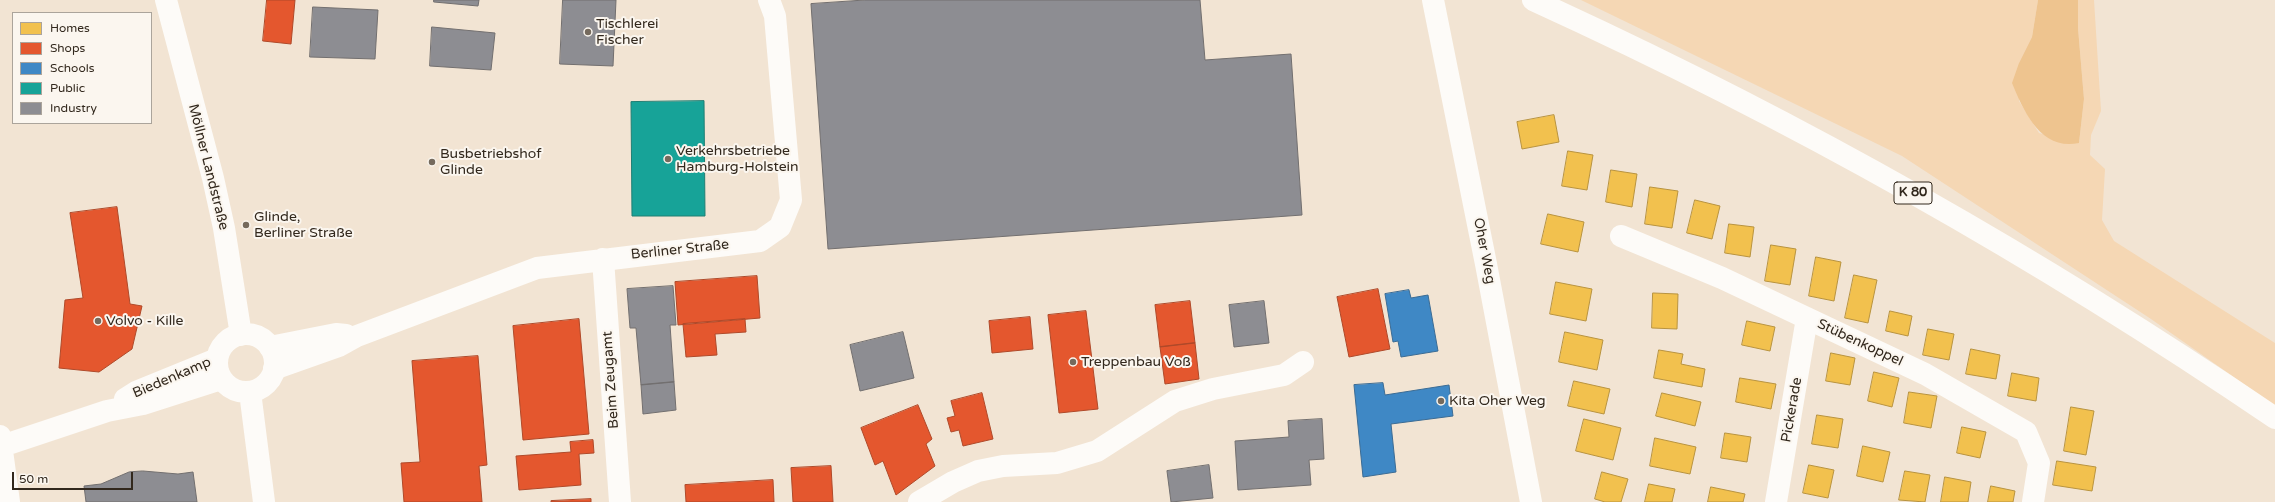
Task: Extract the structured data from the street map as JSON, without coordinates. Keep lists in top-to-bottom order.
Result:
{
  "streets": {
    "main road": [
      "Möllner Landstraße",
      "K 80",
      "Berliner Straße",
      "Oher Weg",
      "Stübenkoppel",
      "Biedenkamp",
      "Beim Zeugamt",
      "Pickerade"
    ]
  },
  "crossings": [
    ["Möllner Landstraße", "Berliner Straße"],
    ["Möllner Landstraße", "Biedenkamp"],
    ["Berliner Straße", "Biedenkamp"],
    ["Berliner Straße", "Beim Zeugamt"],
    ["Stübenkoppel", "Pickerade"]
  ],
  "places": [
    "Tischlerei Fischer",
    "Verkehrsbetriebe Hamburg-Holstein",
    "Busbetriebshof Glinde",
    "Glinde, Berliner Straße",
    "Volvo - Kille",
    "Treppenbau Voß",
    "Kita Oher Weg"
  ],
  "legend": [
    "Homes",
    "Shops",
    "Schools",
    "Public",
    "Industry"
  ],
  "scale_bar": "50 m"
}
